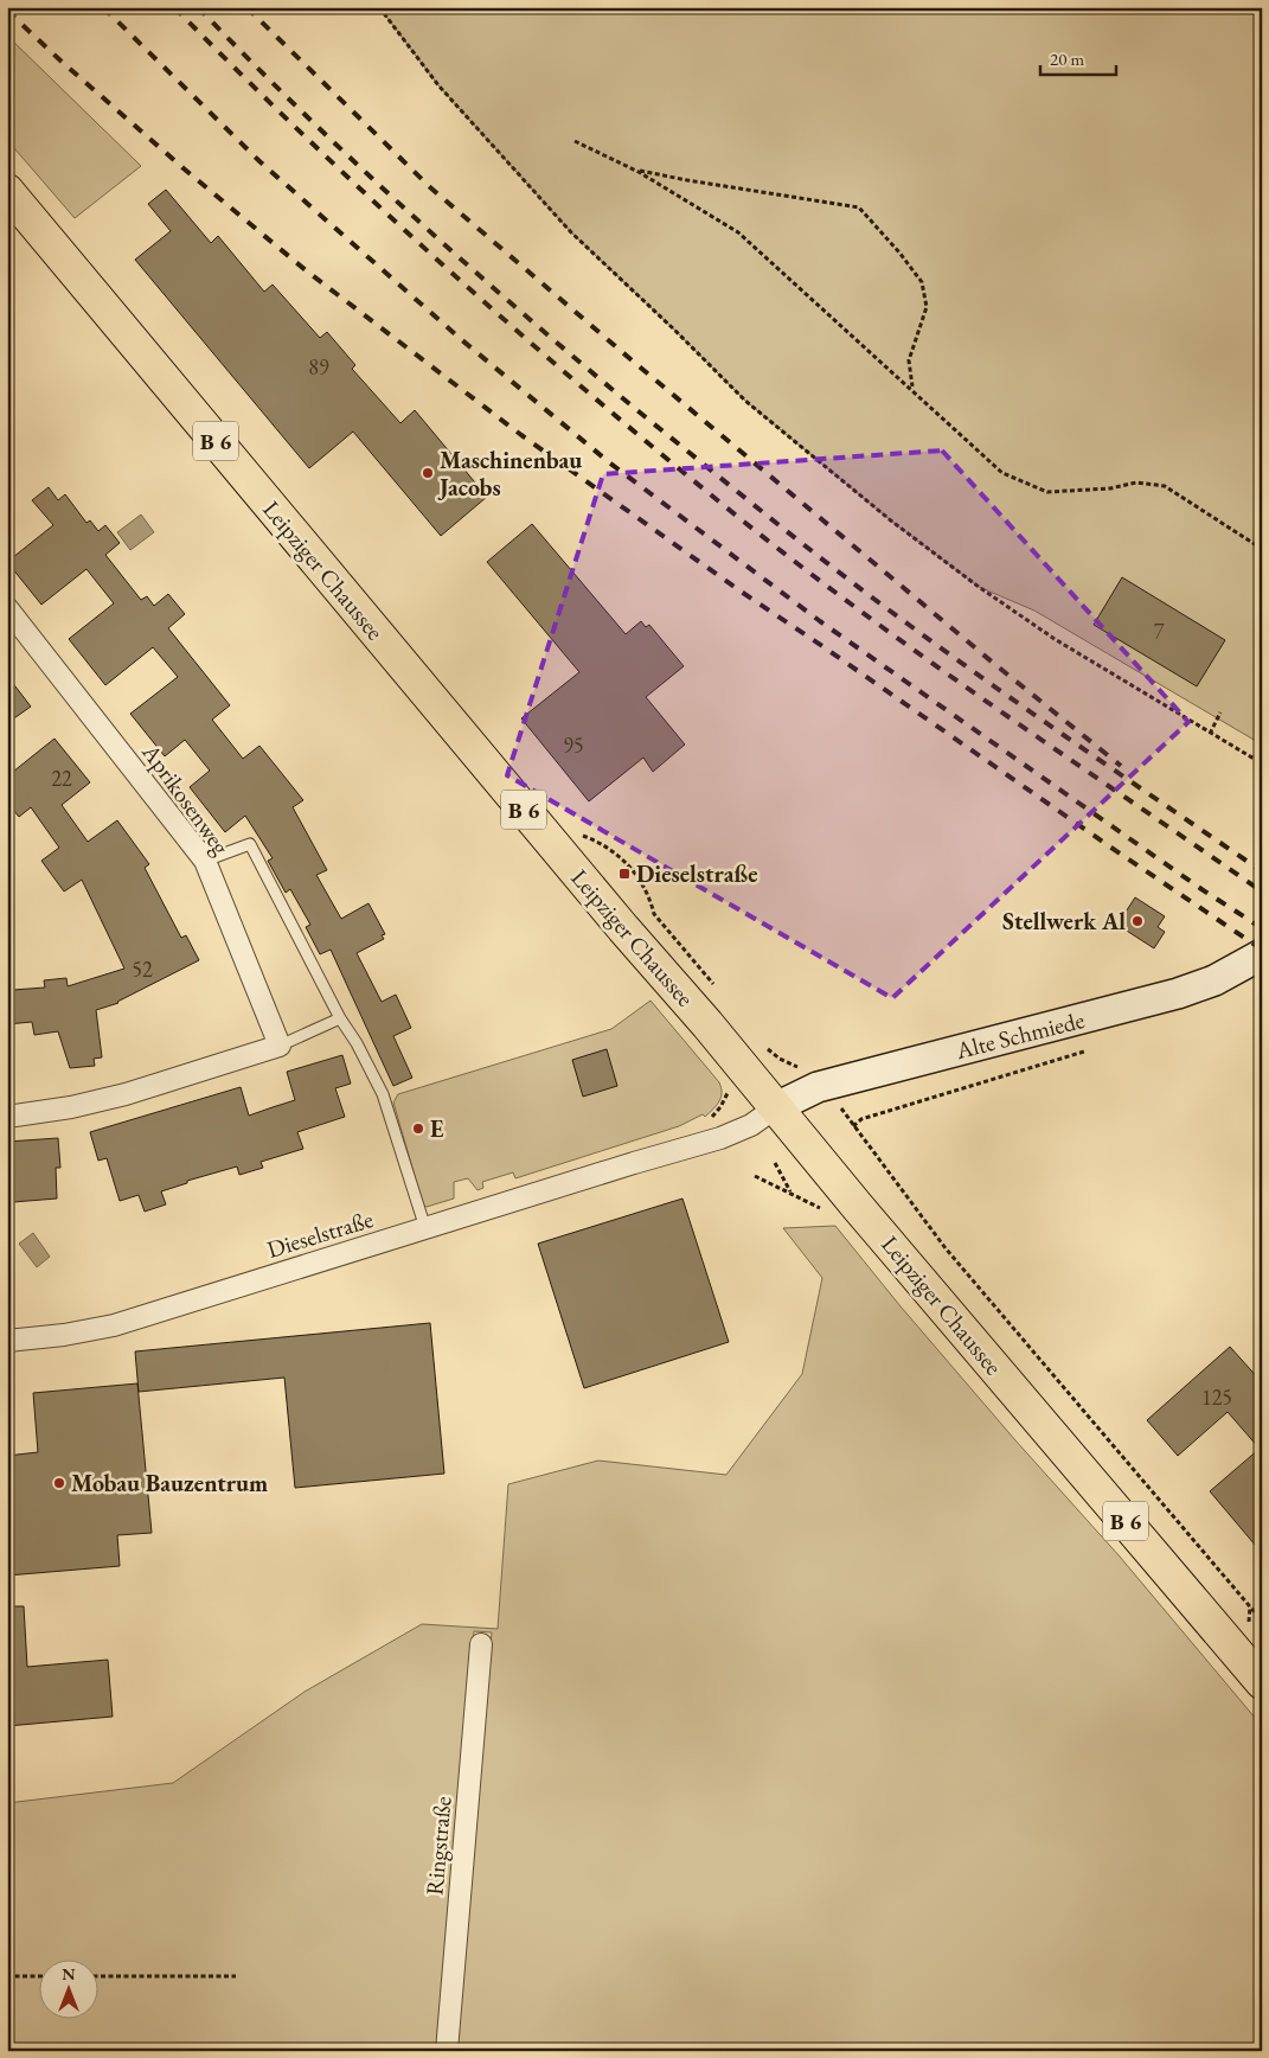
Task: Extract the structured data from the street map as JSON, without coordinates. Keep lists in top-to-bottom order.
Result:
{
  "streets": {
    "main road": ["B 6", "Leipziger Chaussee"],
    "street": [
      "Aprikosenweg",
      "Alte Schmiede",
      "Dieselstraße",
      "Ringstraße"
    ]
  },
  "crossings": [
    ["Leipziger Chaussee", "Alte Schmiede"],
    ["Leipziger Chaussee", "Dieselstraße"],
    ["Alte Schmiede", "Dieselstraße"]
  ],
  "places": {
    "other": [
      "Maschinenbau Jacobs",
      "Stellwerk Al",
      "E",
      "Mobau Bauzentrum"
    ],
    "transit": ["Dieselstraße"]
  },
  "house_numbers": [
    "89",
    "7",
    "95",
    "22",
    "52",
    "125"
  ],
  "scale_bar": "20 m",
  "north": "top"
}
